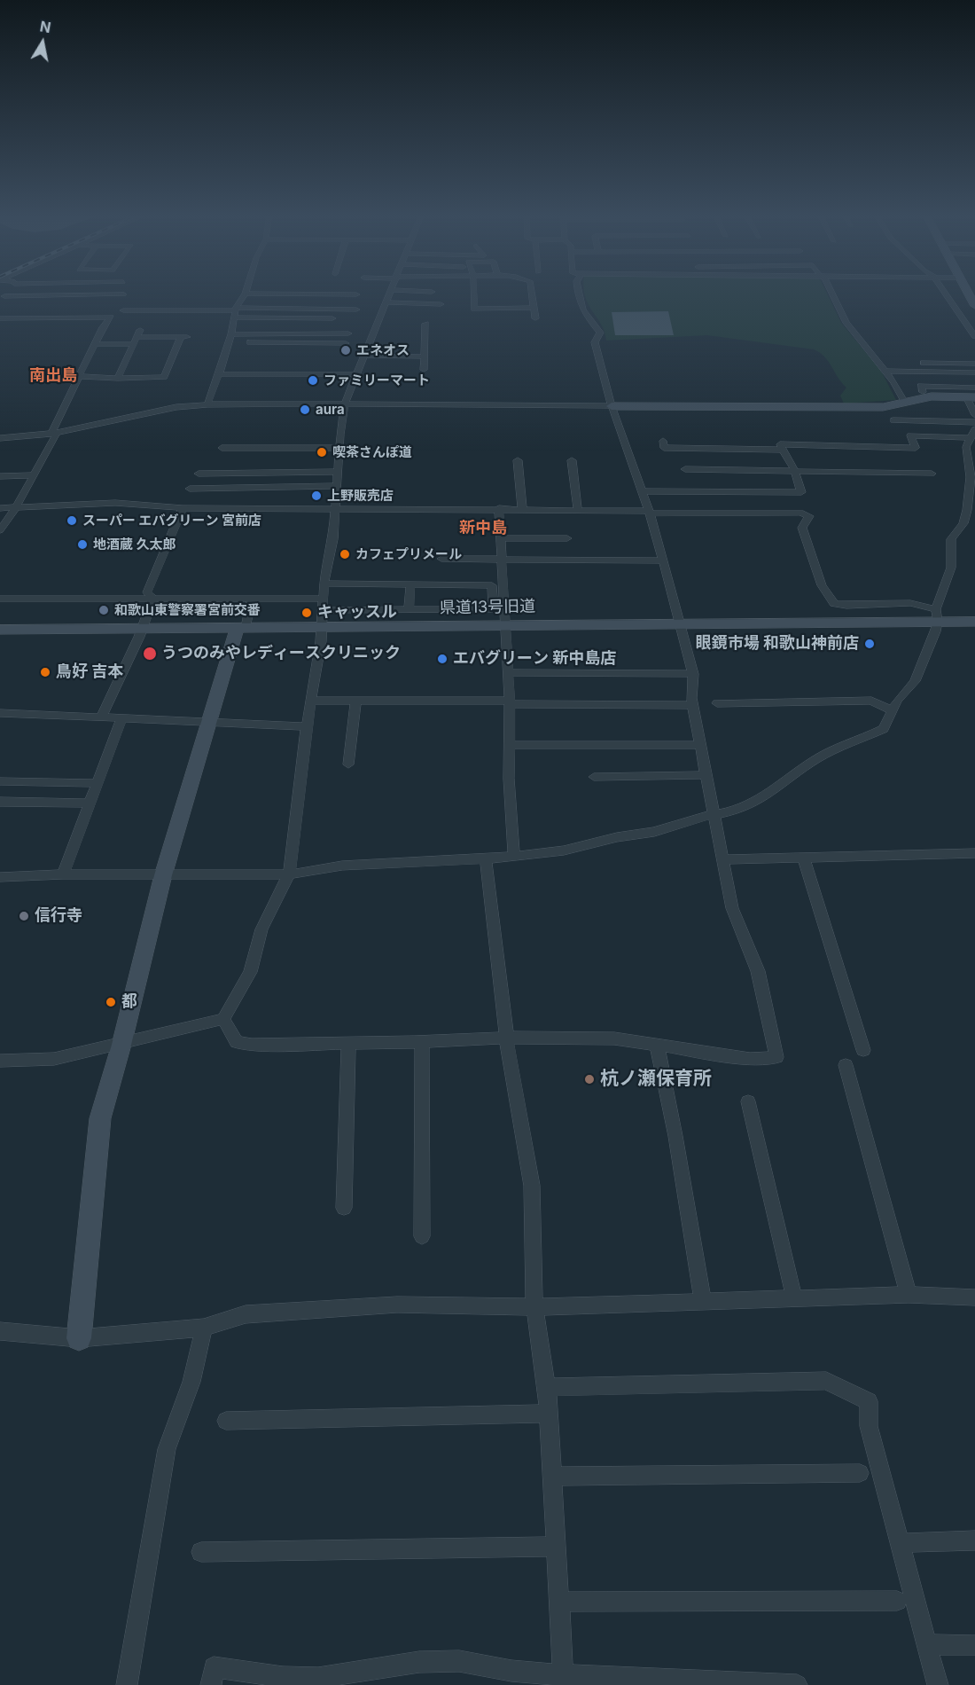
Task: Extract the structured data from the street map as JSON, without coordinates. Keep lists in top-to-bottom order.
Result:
{
  "streets": {
    "street": ["県道13号旧道"]
  },
  "districts": ["南出島", "新中島"],
  "places": [
    "エネオス",
    "ファミリーマート",
    "aura",
    "喫茶さんぽ道",
    "上野販売店",
    "スーパー エバグリーン 宮前店",
    "地酒蔵 久太郎",
    "カフェプリメール",
    "和歌山東警察署宮前交番",
    "キャッスル",
    "眼鏡市場 和歌山神前店",
    "うつのみやレディースクリニック",
    "エバグリーン 新中島店",
    "鳥好 吉本",
    "信行寺",
    "都",
    "杭ノ瀬保育所"
  ],
  "north": "top"
}
